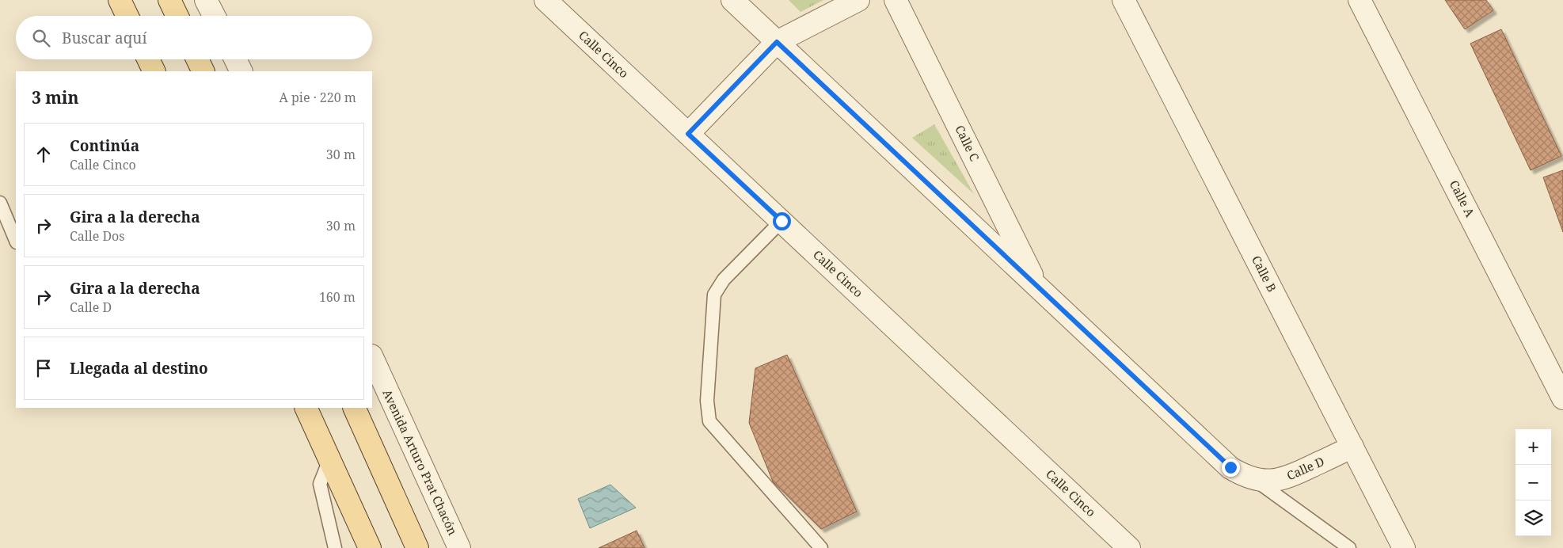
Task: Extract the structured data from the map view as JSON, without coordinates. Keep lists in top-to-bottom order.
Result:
{
  "streets": {
    "street": [
      "Calle Cinco",
      "Calle C",
      "Calle A",
      "Calle B",
      "Avenida Arturo Prat Chacón",
      "Calle D"
    ]
  },
  "crossings": [
    ["Calle C", "Calle D"],
    ["Calle B", "Calle D"]
  ],
  "page": {
    "search": "Buscar aquí",
    "heading": ["3 min", "A pie · 220 m"],
    "list": [
      ["Continúa", "Calle Cinco", "30 m"],
      ["Gira a la derecha", "Calle Dos", "30 m"],
      ["Gira a la derecha", "Calle D", "160 m"],
      "Llegada al destino"
    ],
    "map_buttons": ["+", "−"]
  }
}
